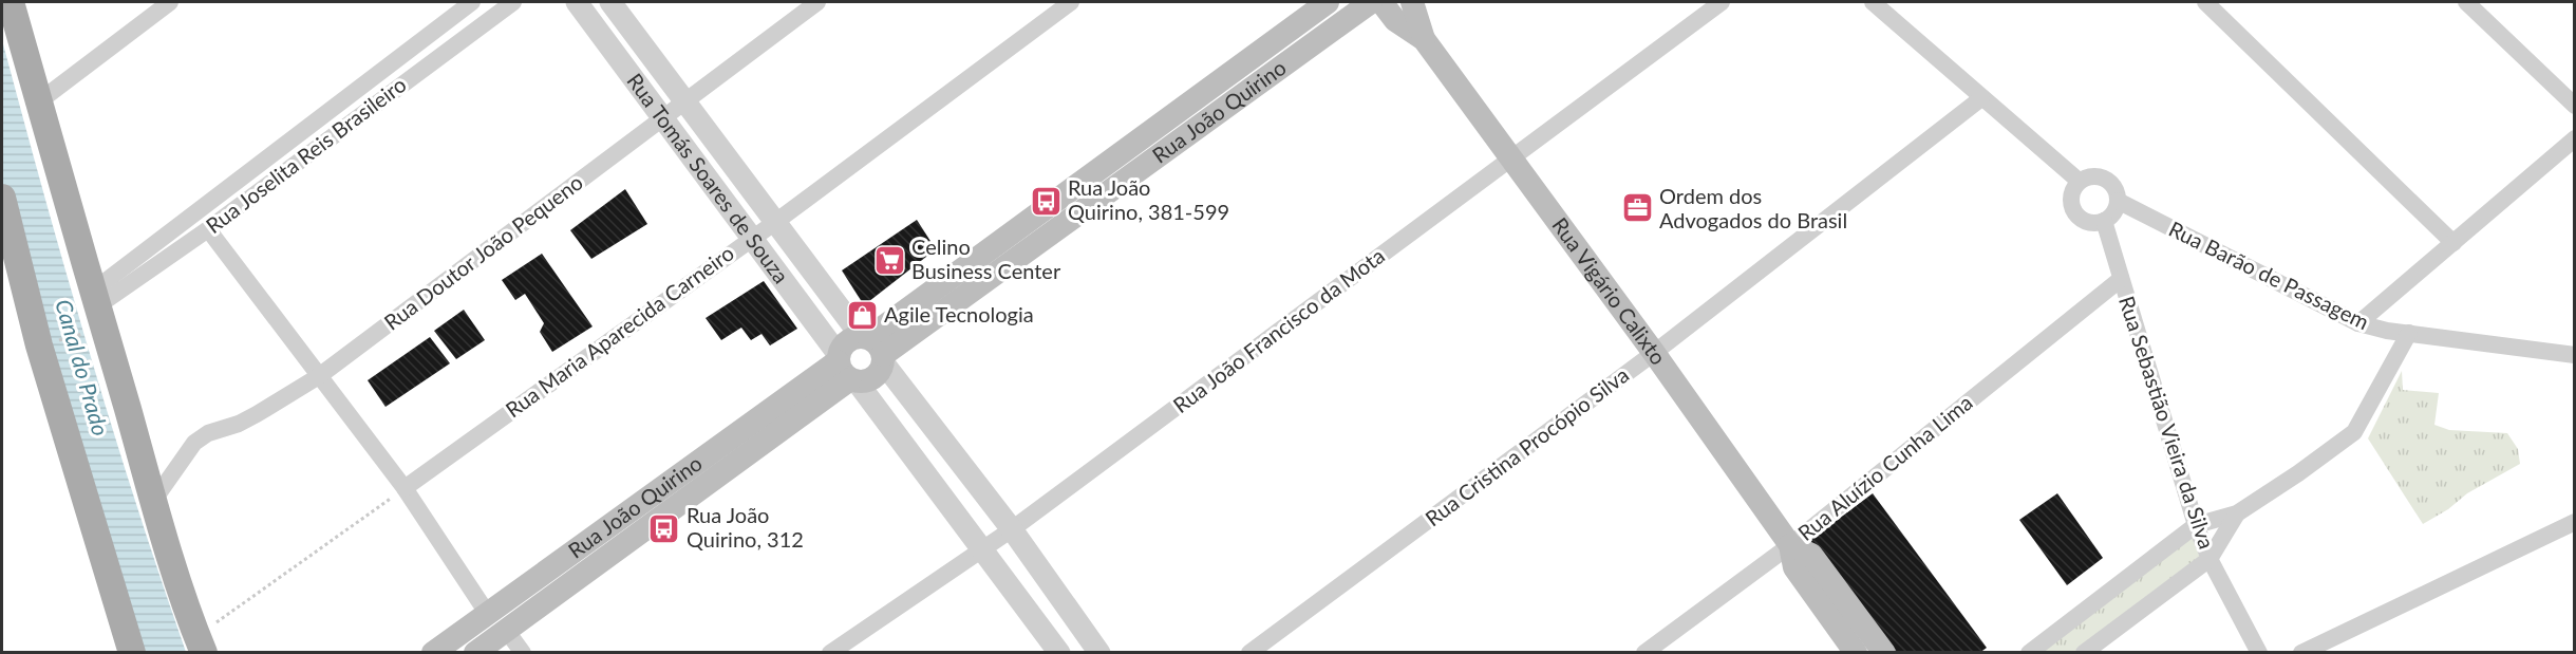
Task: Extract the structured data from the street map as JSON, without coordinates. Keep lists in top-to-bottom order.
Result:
{
  "streets": {
    "main road": ["Rua João Quirino", "Rua Vigário Calixto"],
    "street": [
      "Rua Joselita Reis Brasileiro",
      "Rua Tomás Soares de Souza",
      "Rua Doutor João Pequeno",
      "Rua Barão de Passagem",
      "Rua João Francisco da Mota",
      "Rua Maria Aparecida Carneiro",
      "Rua Sebastião Vieira da Silva",
      "Rua Cristina Procópio Silva",
      "Rua Aluízio Cunha Lima"
    ]
  },
  "crossings": [
    ["Rua João Quirino", "Rua Tomás Soares de Souza"],
    ["Rua Tomás Soares de Souza", "Rua Doutor João Pequeno"],
    ["Rua Tomás Soares de Souza", "Rua João Francisco da Mota"],
    ["Rua Tomás Soares de Souza", "Rua Maria Aparecida Carneiro"],
    ["Rua Barão de Passagem", "Rua Sebastião Vieira da Silva"],
    ["Rua Vigário Calixto", "Rua João Francisco da Mota"],
    ["Rua Vigário Calixto", "Rua Cristina Procópio Silva"],
    ["Rua Vigário Calixto", "Rua Aluízio Cunha Lima"],
    ["Rua Sebastião Vieira da Silva", "Rua Aluízio Cunha Lima"]
  ],
  "water": ["Canal do Prado"],
  "places": {
    "bus stop": ["Rua João Quirino, 381-599", "Rua João Quirino, 312"],
    "office": ["Ordem dos Advogados do Brasil"],
    "supermarket": ["Celino Business Center"],
    "shop": ["Agile Tecnologia"]
  }
}
